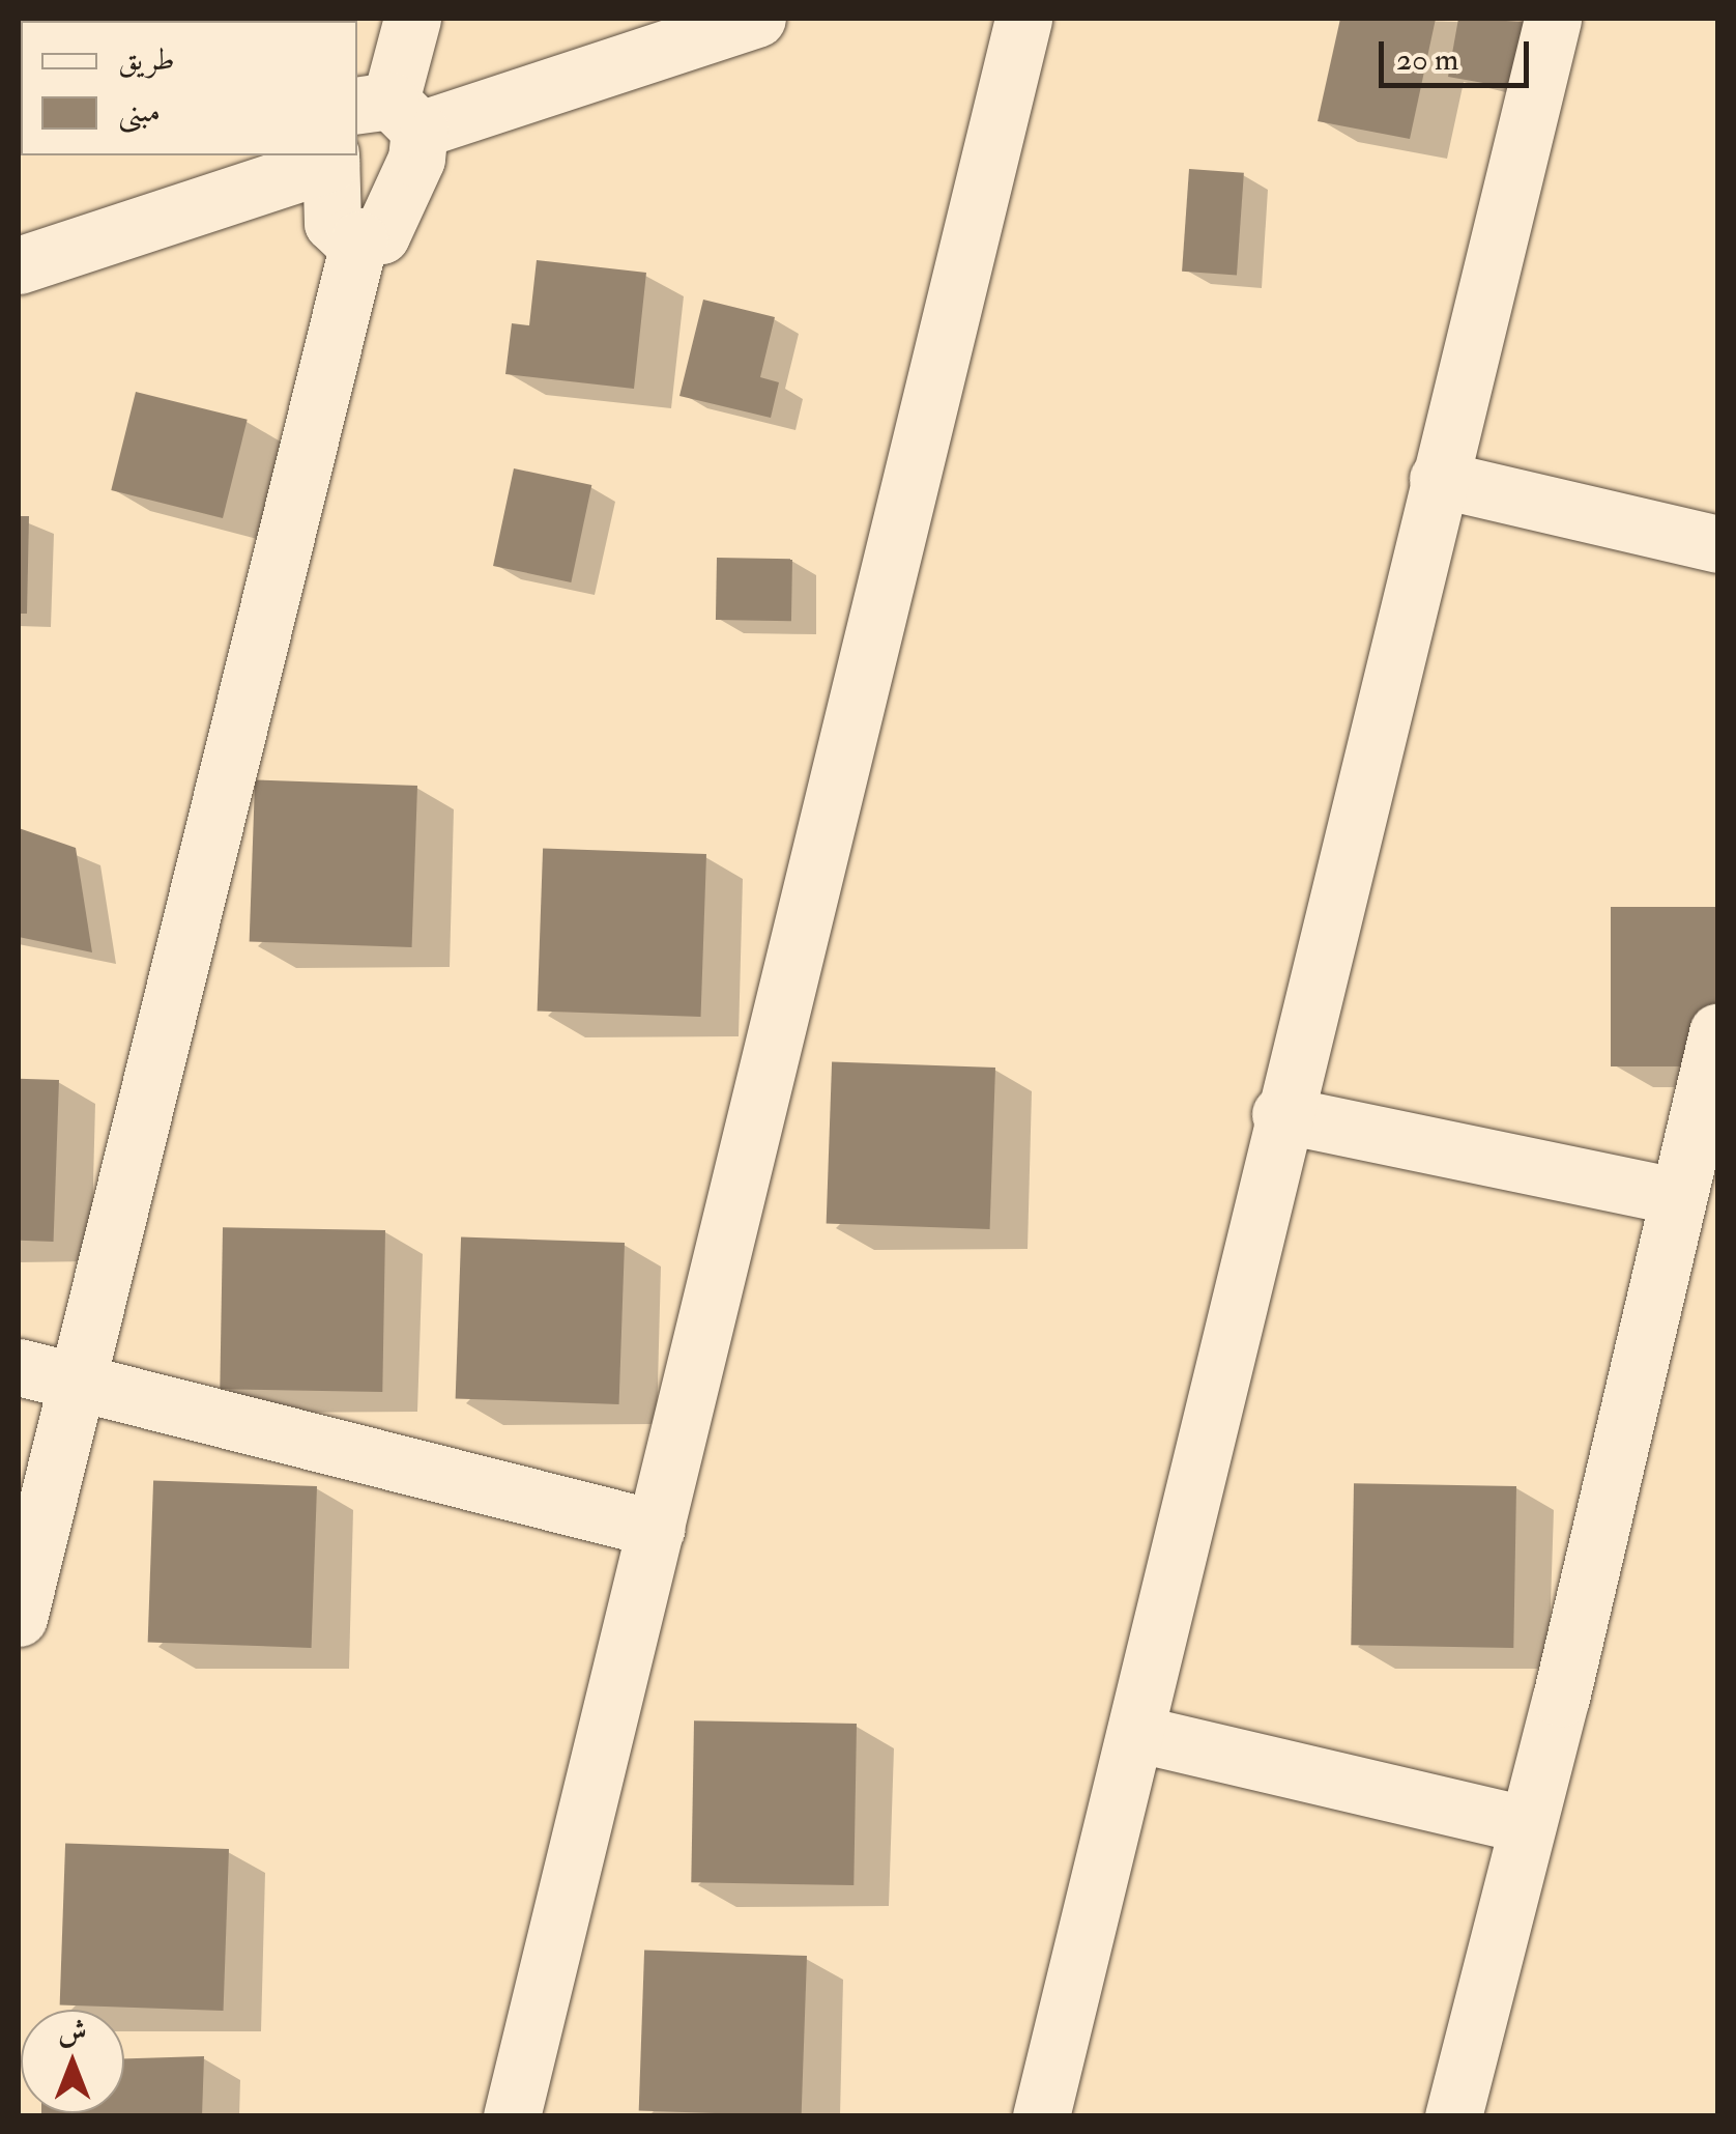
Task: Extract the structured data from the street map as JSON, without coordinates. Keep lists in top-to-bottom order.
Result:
{
  "legend": ["طريق", "مبنى"],
  "scale_bar": "20 m",
  "north": "top"
}
